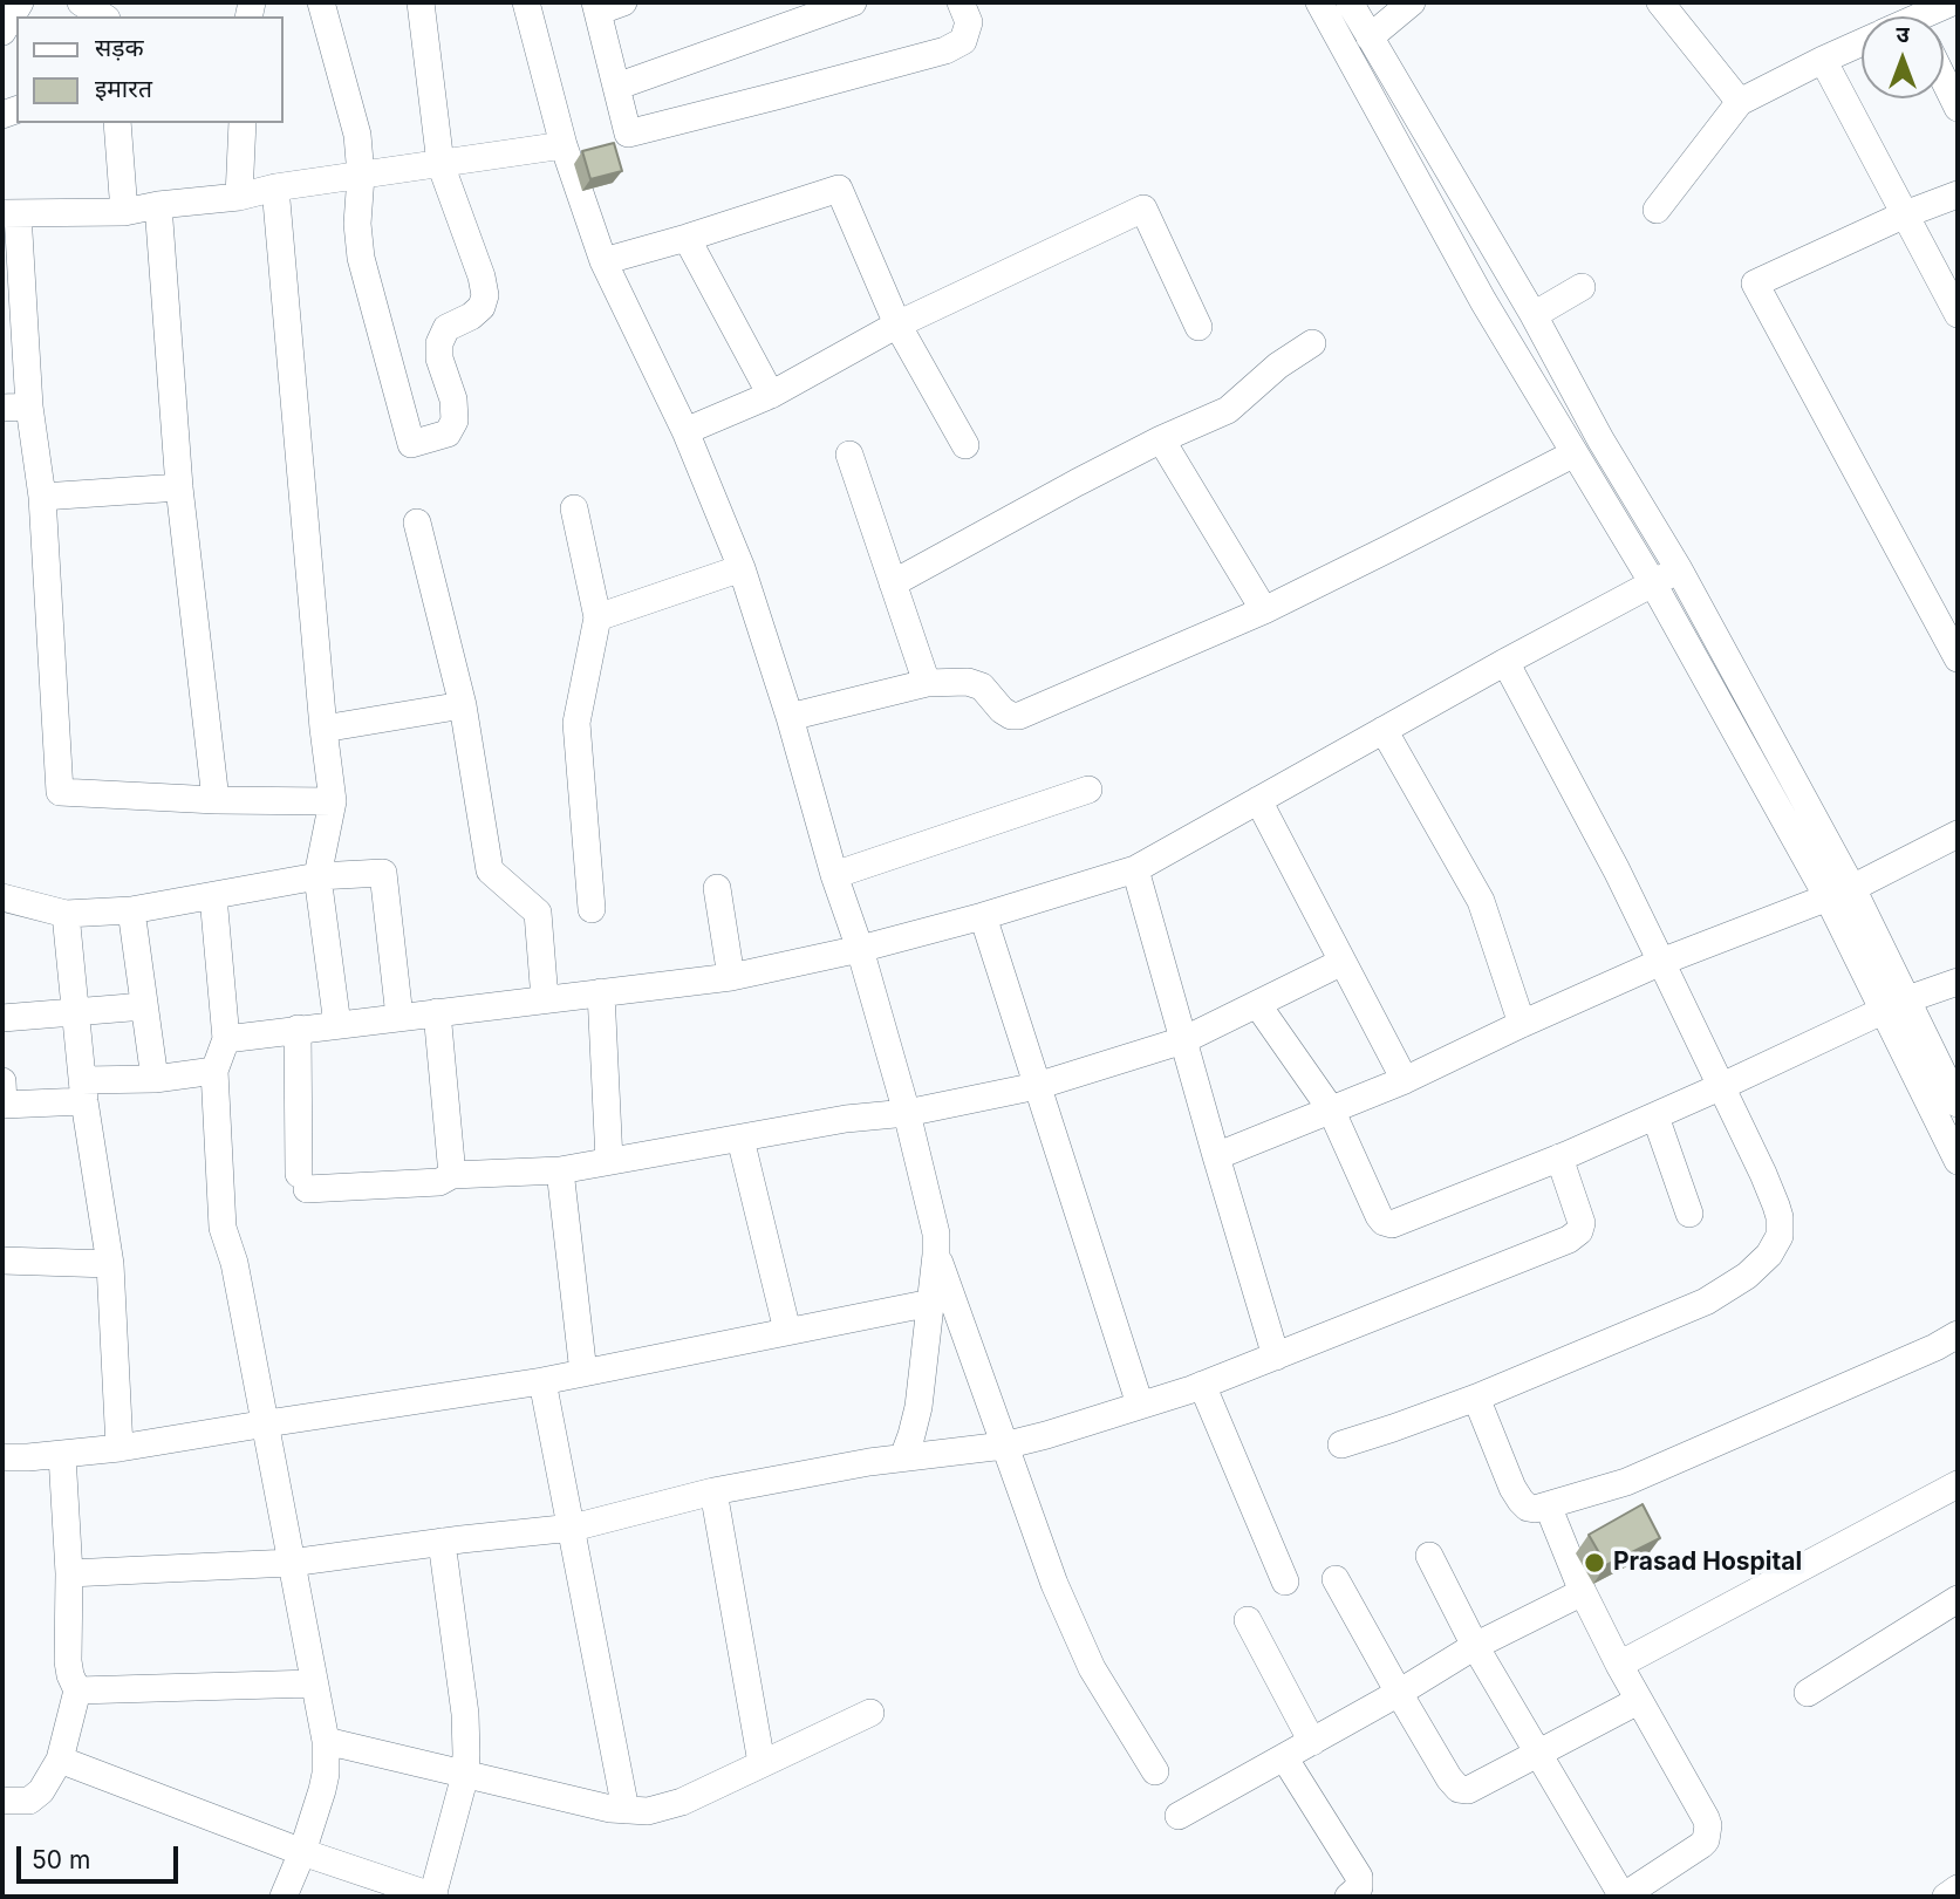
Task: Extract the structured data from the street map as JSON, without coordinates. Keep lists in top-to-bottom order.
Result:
{
  "places": ["Prasad Hospital"],
  "legend": ["सड़क", "इमारत"],
  "scale_bar": "50 m",
  "north": "top"
}
